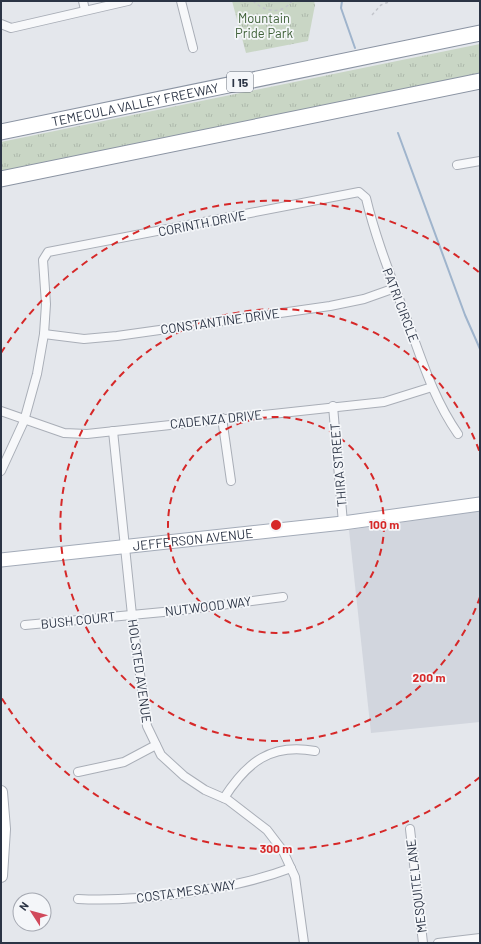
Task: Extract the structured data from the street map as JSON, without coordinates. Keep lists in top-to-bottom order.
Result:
{
  "streets": {
    "highway": ["I 15", "TEMECULA VALLEY FREEWAY"],
    "main road": ["JEFFERSON AVENUE"],
    "street": [
      "CORINTH DRIVE",
      "PATRI CIRCLE",
      "CONSTANTINE DRIVE",
      "CADENZA DRIVE",
      "THIRA STREET",
      "NUTWOOD WAY",
      "BUSH COURT",
      "HOLSTED AVENUE",
      "MESQUITE LANE",
      "COSTA MESA WAY"
    ]
  },
  "crossings": [
    ["CORINTH DRIVE", "PATRI CIRCLE"],
    ["CORINTH DRIVE", "CONSTANTINE DRIVE"],
    ["PATRI CIRCLE", "CONSTANTINE DRIVE"],
    ["PATRI CIRCLE", "CADENZA DRIVE"],
    ["CADENZA DRIVE", "THIRA STREET"],
    ["CADENZA DRIVE", "HOLSTED AVENUE"],
    ["THIRA STREET", "JEFFERSON AVENUE"],
    ["JEFFERSON AVENUE", "HOLSTED AVENUE"],
    ["NUTWOOD WAY", "BUSH COURT"],
    ["NUTWOOD WAY", "HOLSTED AVENUE"],
    ["BUSH COURT", "HOLSTED AVENUE"],
    ["HOLSTED AVENUE", "COSTA MESA WAY"]
  ],
  "parks": ["Mountain Pride Park"],
  "north": "top left",
  "rings": ["100 m", "200 m", "300 m"]
}
